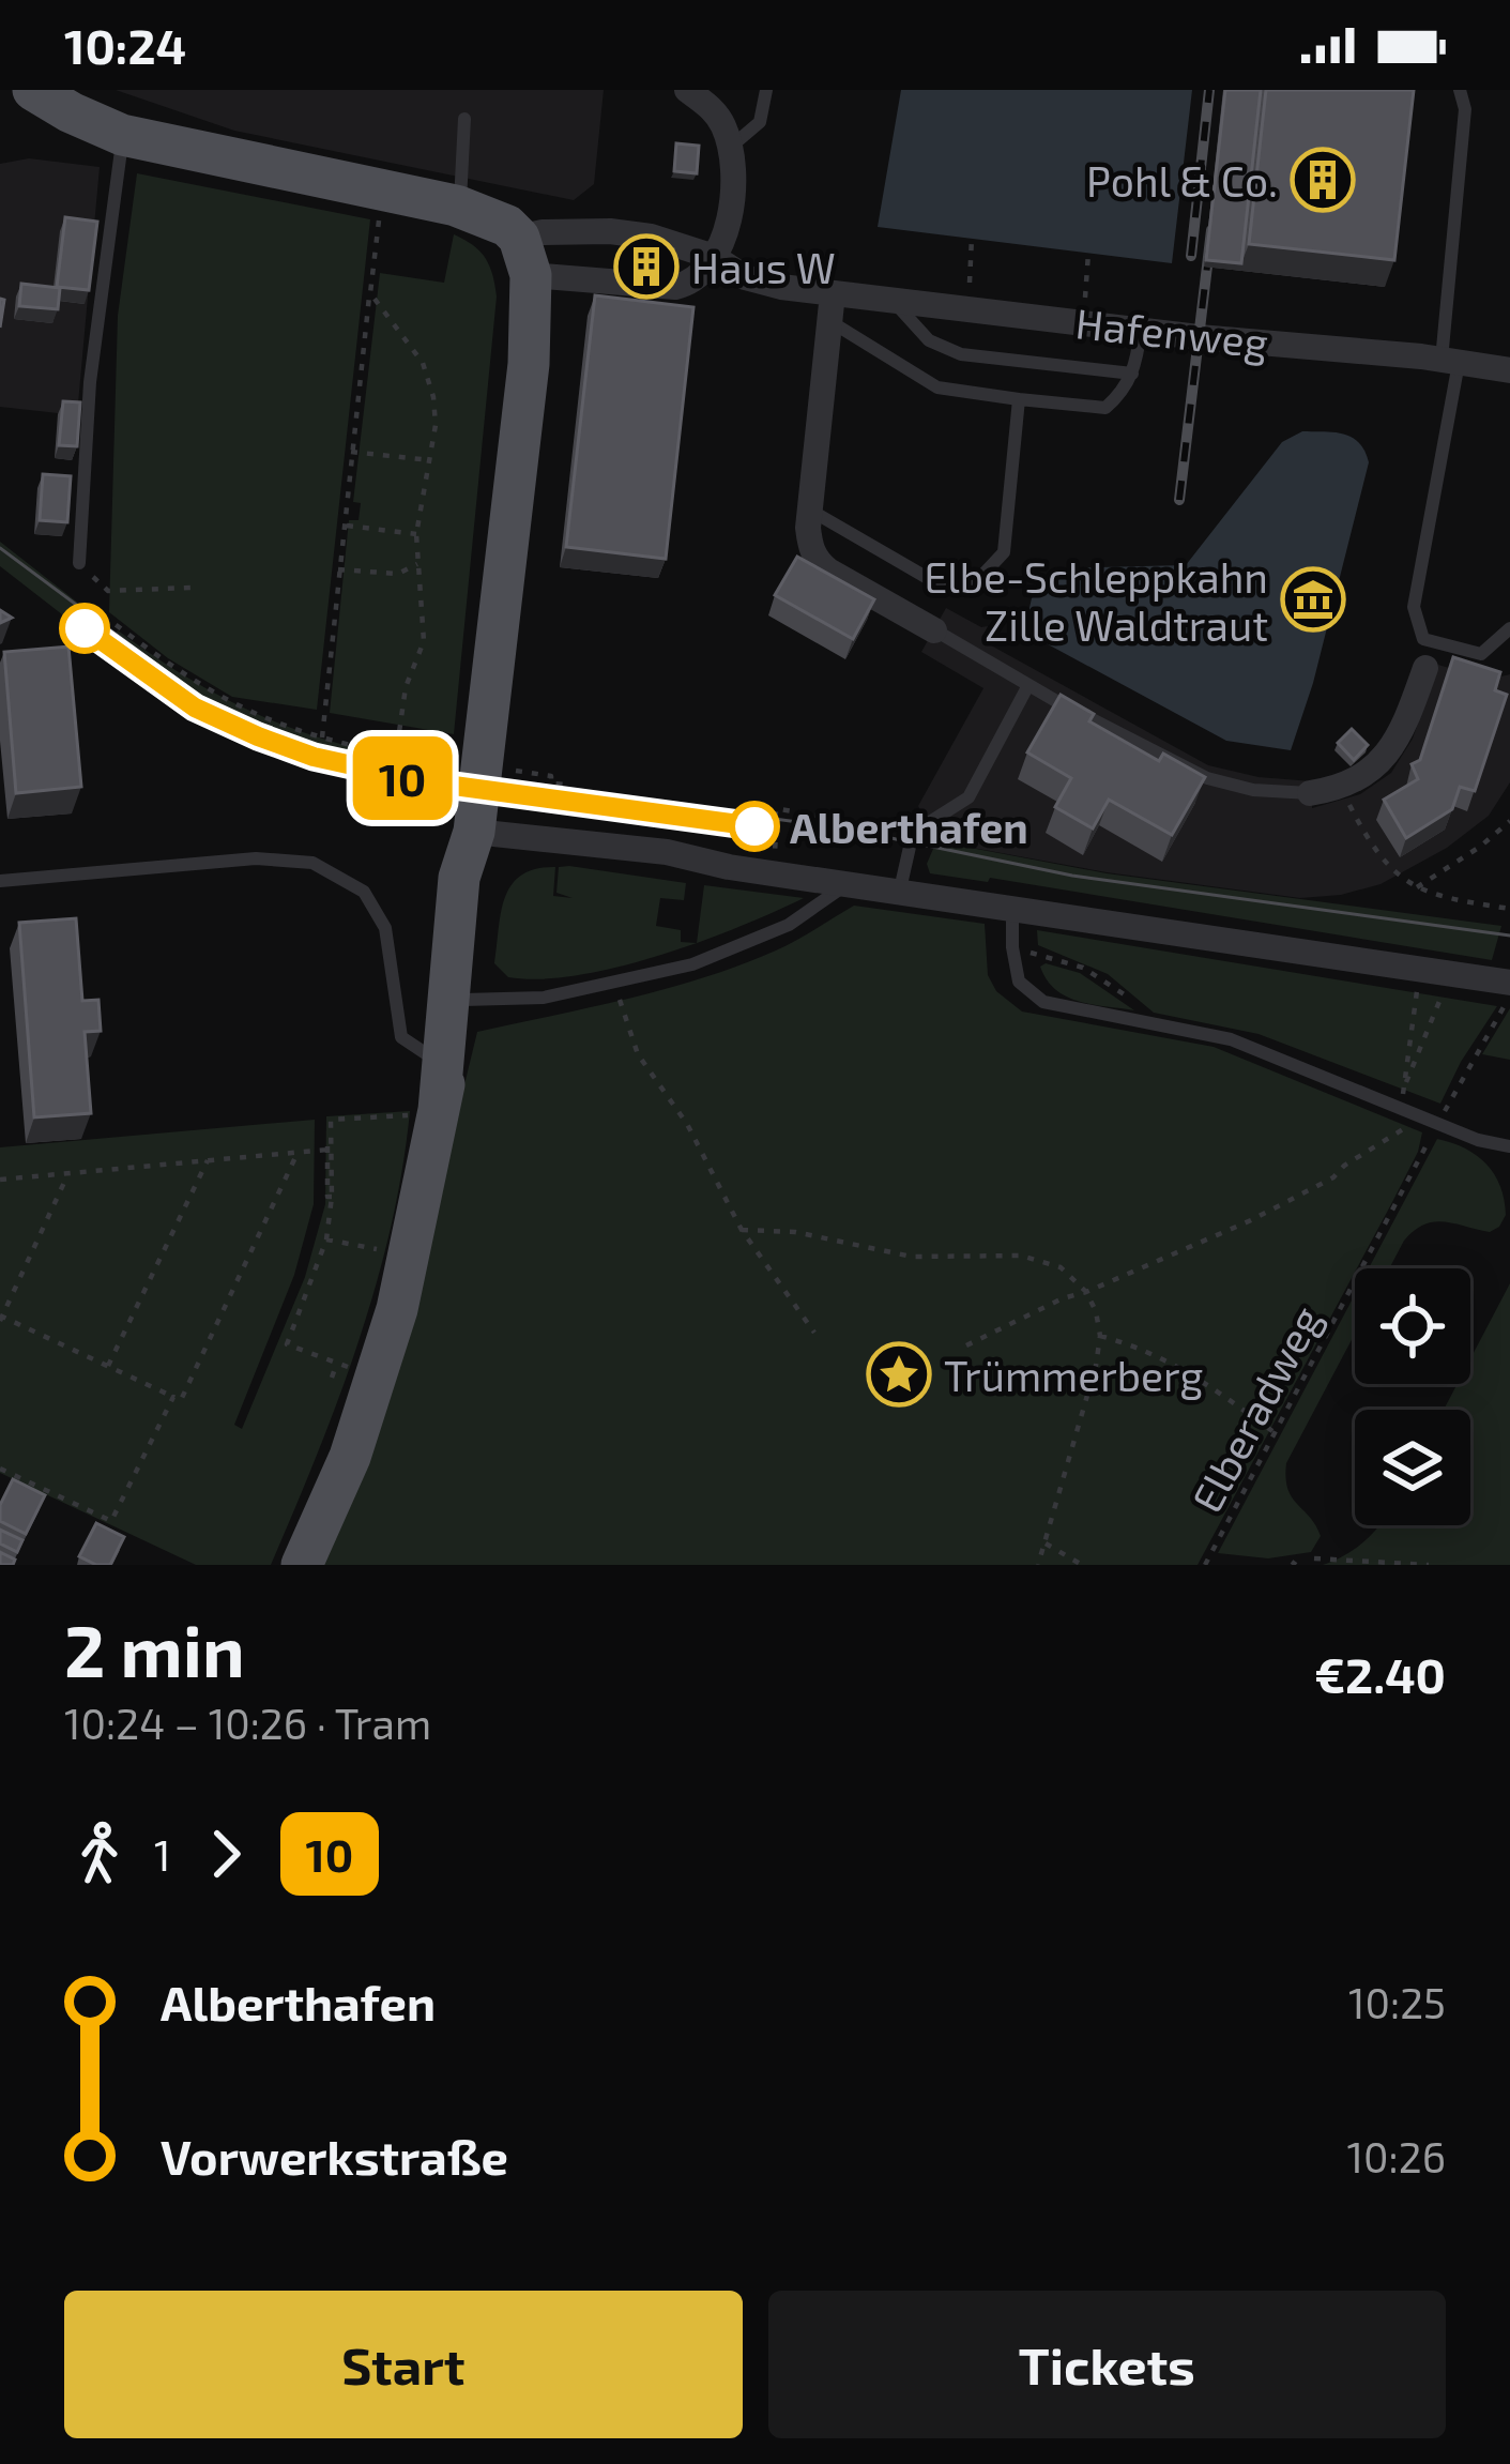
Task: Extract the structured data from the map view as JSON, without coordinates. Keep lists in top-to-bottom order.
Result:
{
  "streets": {
    "street": ["Hafenweg"],
    "path": ["Elberadweg"]
  },
  "places": {
    "building": ["Pohl & Co.", "Haus W"],
    "museum": ["Elbe-Schleppkahn Zille Waldtraut"],
    "other": ["Alberthafen"],
    "place": ["Trümmerberg"]
  },
  "lines": ["tram line 10"],
  "page": {
    "status": "10:24",
    "on_map": "10",
    "heading": ["2 min", "10:24 – 10:26 · Tram", "€2.40"],
    "legs": ["1", "10"],
    "list": [
      {
        "name": "Alberthafen",
        "value": "10:25"
      },
      {
        "name": "Vorwerkstraße",
        "value": "10:26"
      }
    ],
    "buttons": ["Start", "Tickets"]
  }
}
